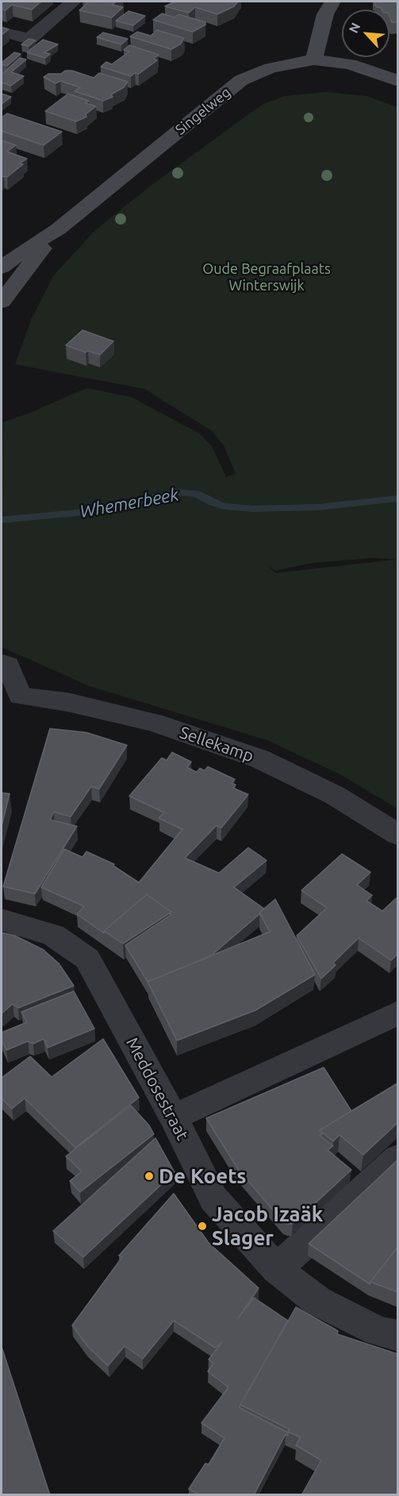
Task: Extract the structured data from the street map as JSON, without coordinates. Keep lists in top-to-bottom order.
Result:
{
  "streets": {
    "main road": ["Singelweg"],
    "street": ["Sellekamp", "Meddosestraat"]
  },
  "water": ["Whemerbeek"],
  "parks": ["Oude Begraafplaats Winterswijk"],
  "places": ["De Koets", "Jacob Izaäk Slager"],
  "north": "top left"
}
